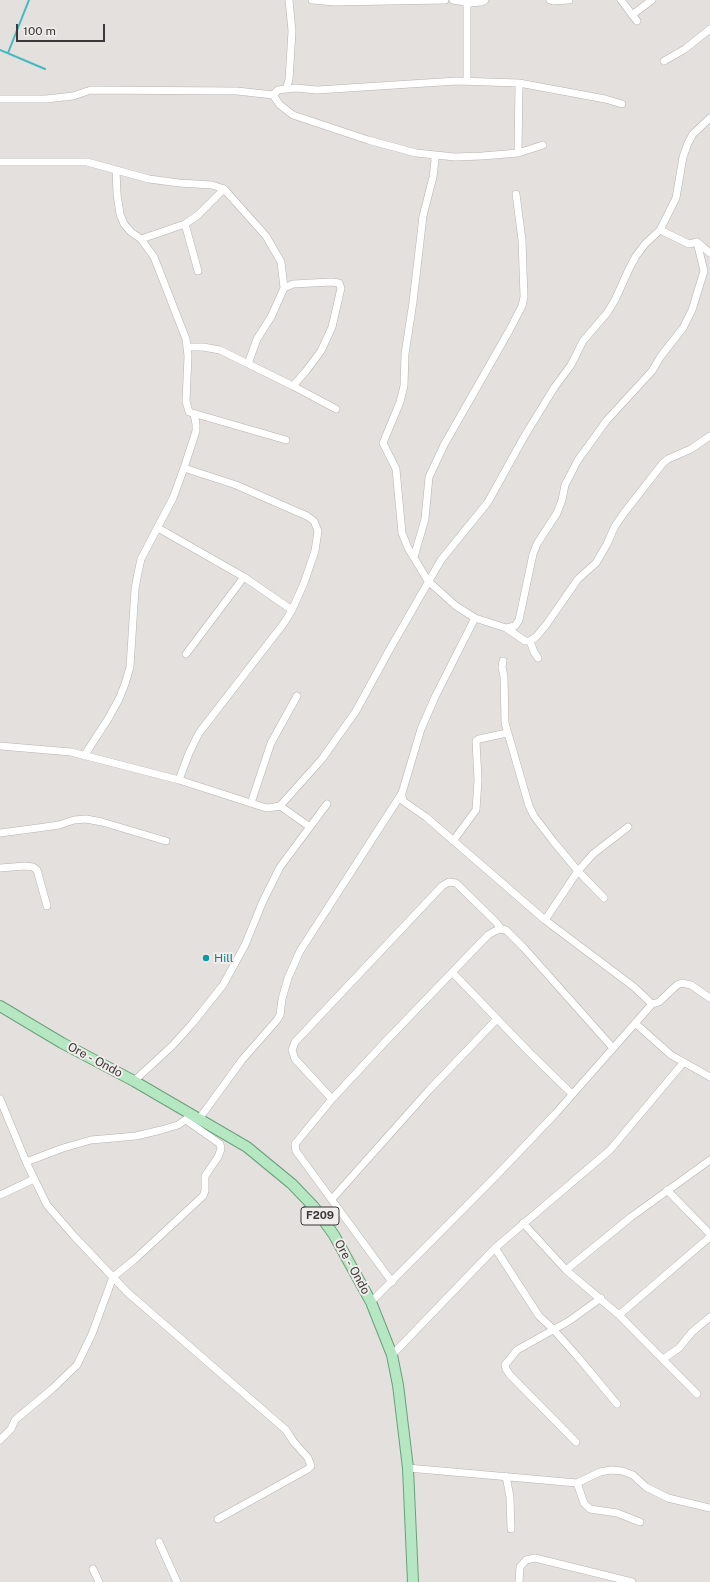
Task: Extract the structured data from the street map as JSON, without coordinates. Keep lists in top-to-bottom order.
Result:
{
  "streets": {
    "main road": ["Ore - Ondo", "F209"]
  },
  "places": ["Hill"],
  "scale_bar": "100 m"
}
